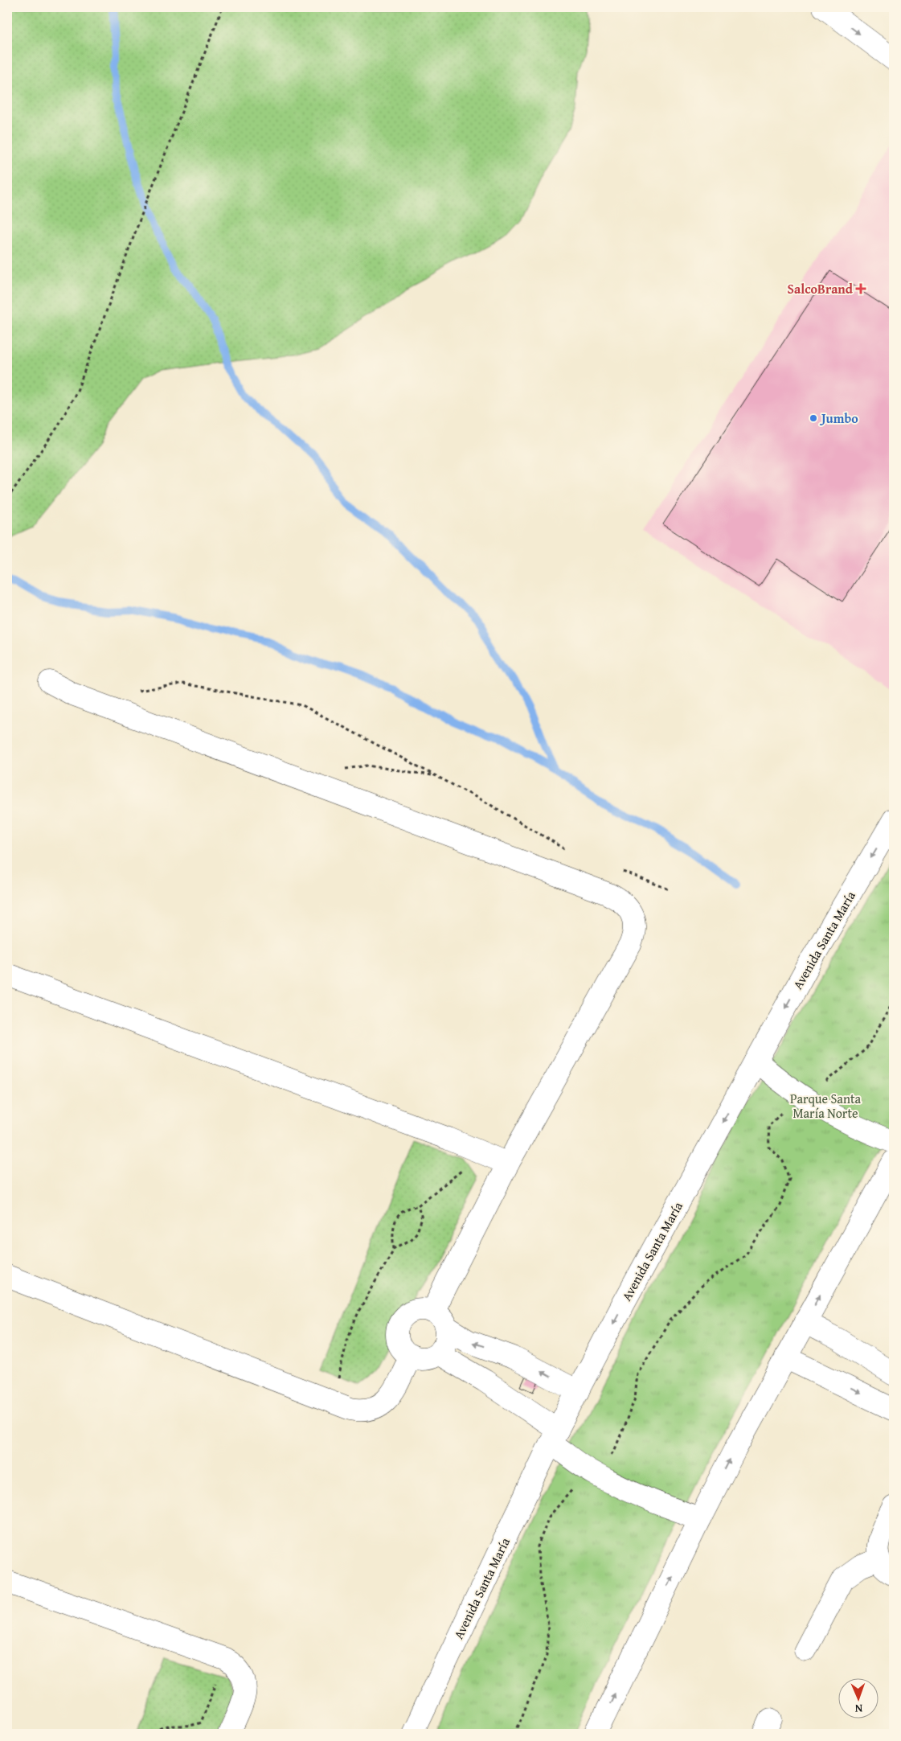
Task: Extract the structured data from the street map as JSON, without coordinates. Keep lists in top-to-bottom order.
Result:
{
  "streets": {
    "street": ["Avenida Santa María"]
  },
  "parks": ["Parque Santa María Norte"],
  "places": {
    "health": ["SalcoBrand"],
    "other": ["Jumbo"]
  },
  "north": "bottom"
}
